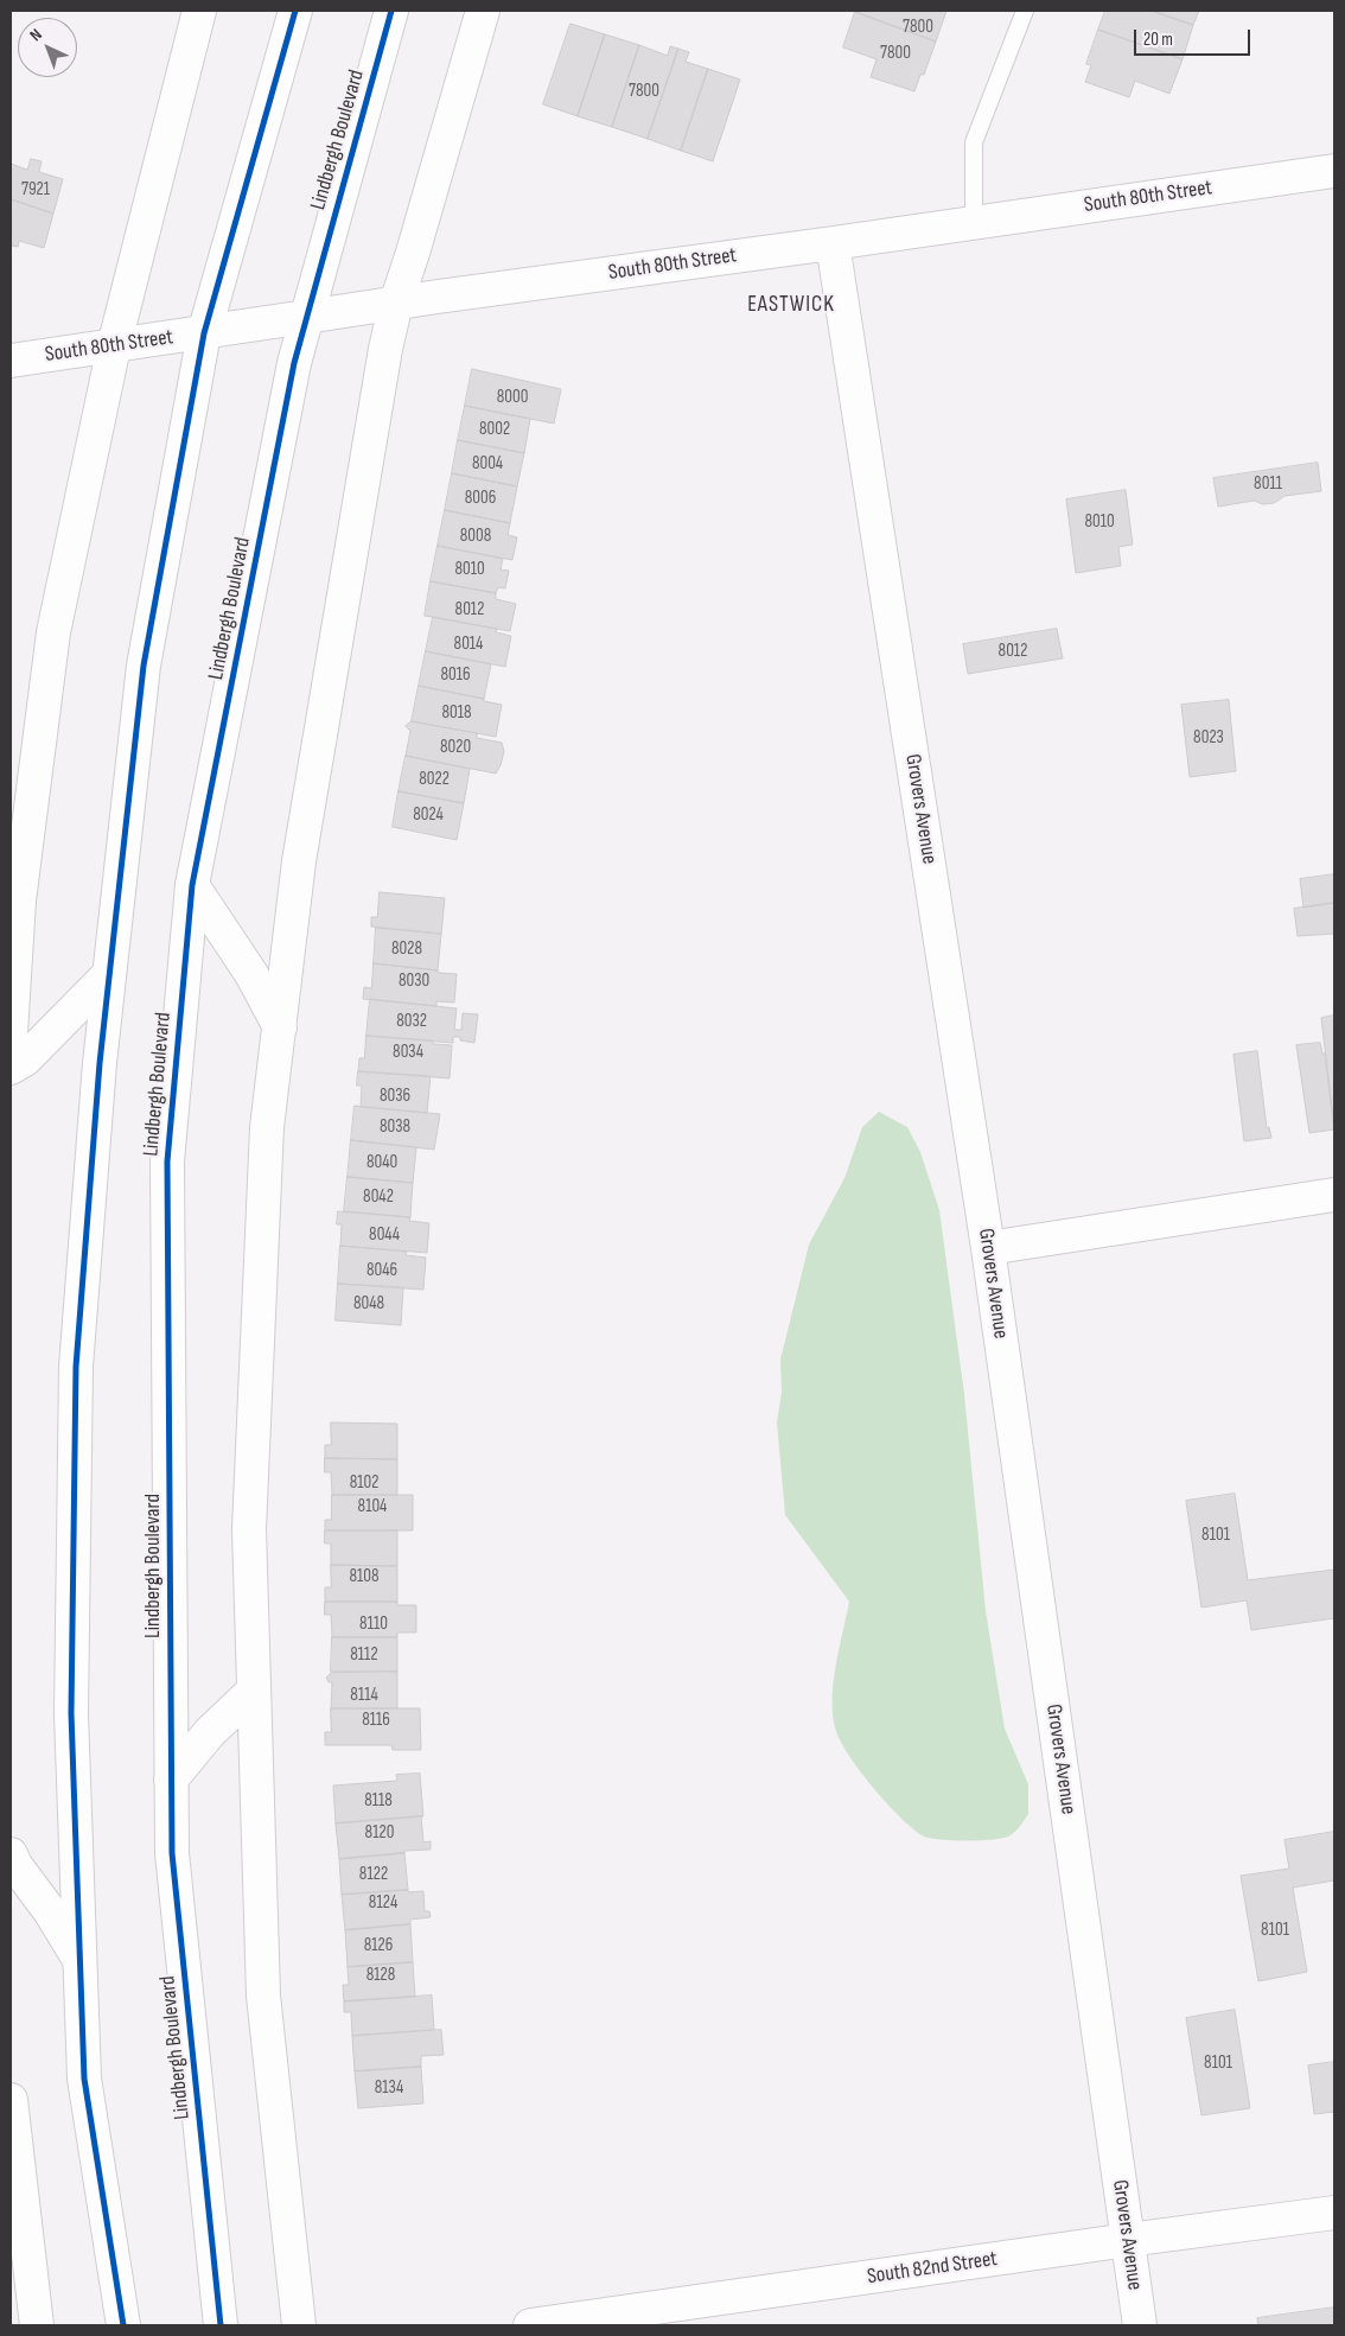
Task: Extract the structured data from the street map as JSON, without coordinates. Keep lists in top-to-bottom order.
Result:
{
  "streets": {
    "street": [
      "Lindbergh Boulevard",
      "South 80th Street",
      "Grovers Avenue",
      "South 82nd Street"
    ]
  },
  "crossings": [
    ["Lindbergh Boulevard", "South 80th Street"],
    ["South 80th Street", "Grovers Avenue"],
    ["Grovers Avenue", "South 82nd Street"]
  ],
  "districts": ["EASTWICK"],
  "house_numbers": [
    "7800",
    "7800",
    "7800",
    "7921",
    "8000",
    "8002",
    "8004",
    "8011",
    "8006",
    "8010",
    "8008",
    "8010",
    "8012",
    "8014",
    "8012",
    "8016",
    "8018",
    "8023",
    "8020",
    "8022",
    "8024",
    "8028",
    "8030",
    "8032",
    "8034",
    "8036",
    "8038",
    "8040",
    "8042",
    "8044",
    "8046",
    "8048",
    "8102",
    "8104",
    "8101",
    "8108",
    "8110",
    "8112",
    "8114",
    "8116",
    "8118",
    "8120",
    "8122",
    "8124",
    "8101",
    "8126",
    "8128",
    "8101",
    "8134"
  ],
  "scale_bar": "20 m",
  "north": "top left"
}
